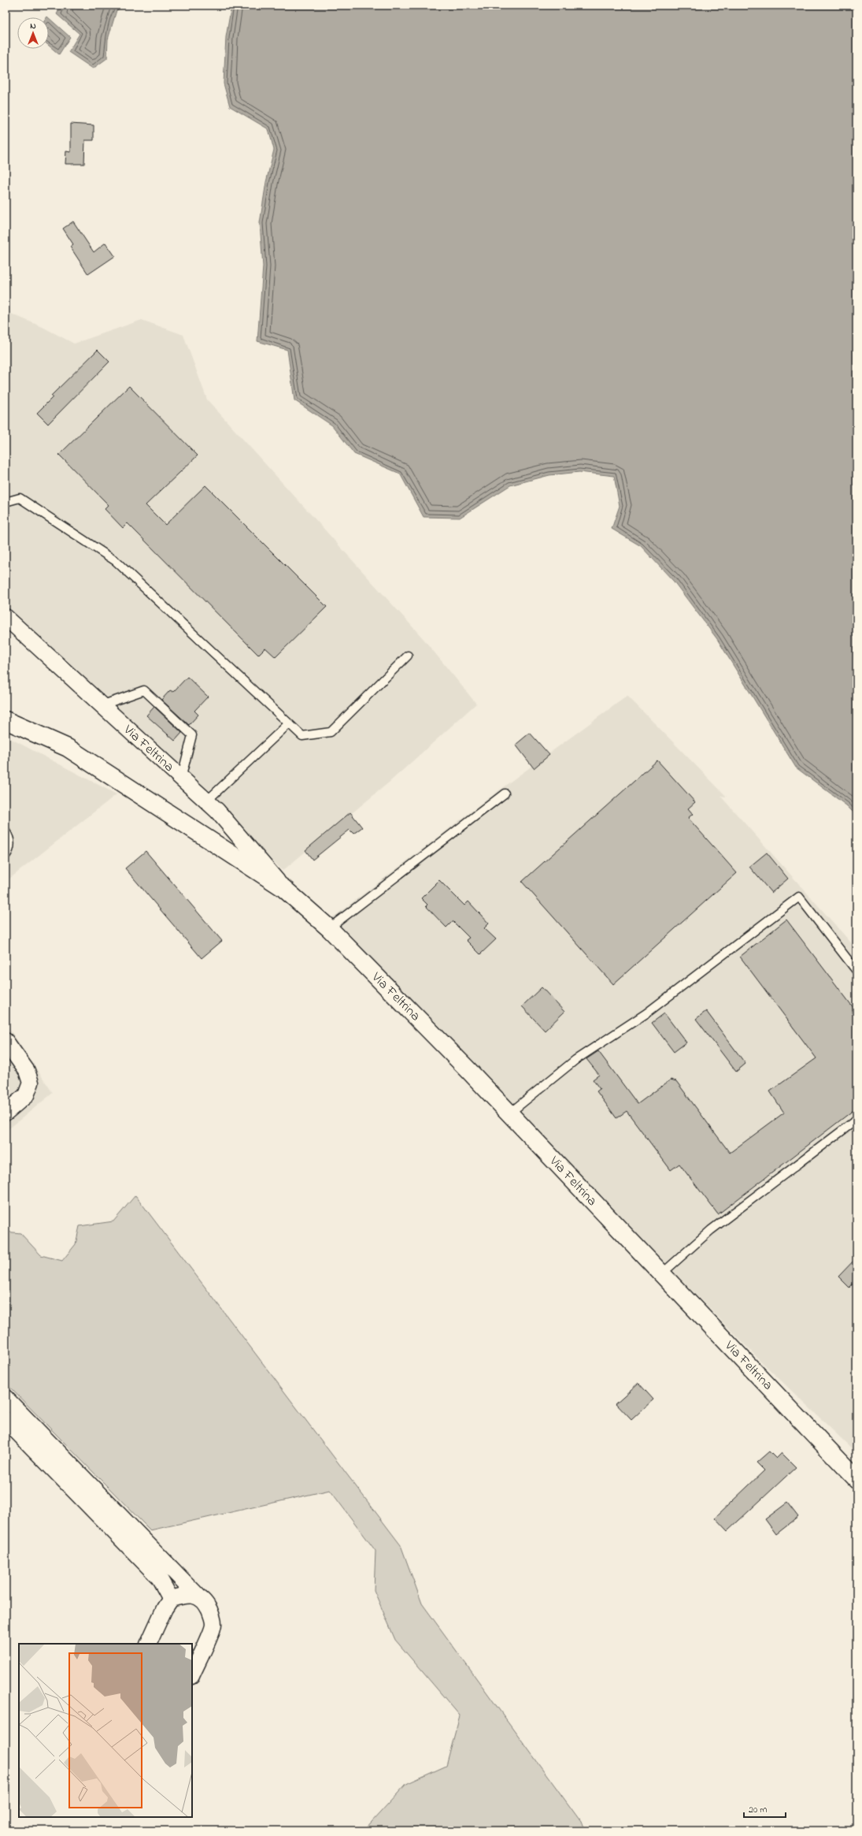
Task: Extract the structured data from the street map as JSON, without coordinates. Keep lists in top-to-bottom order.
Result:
{
  "streets": {
    "main road": ["Via Feltrina"]
  },
  "scale_bar": "20 m",
  "north": "top"
}
